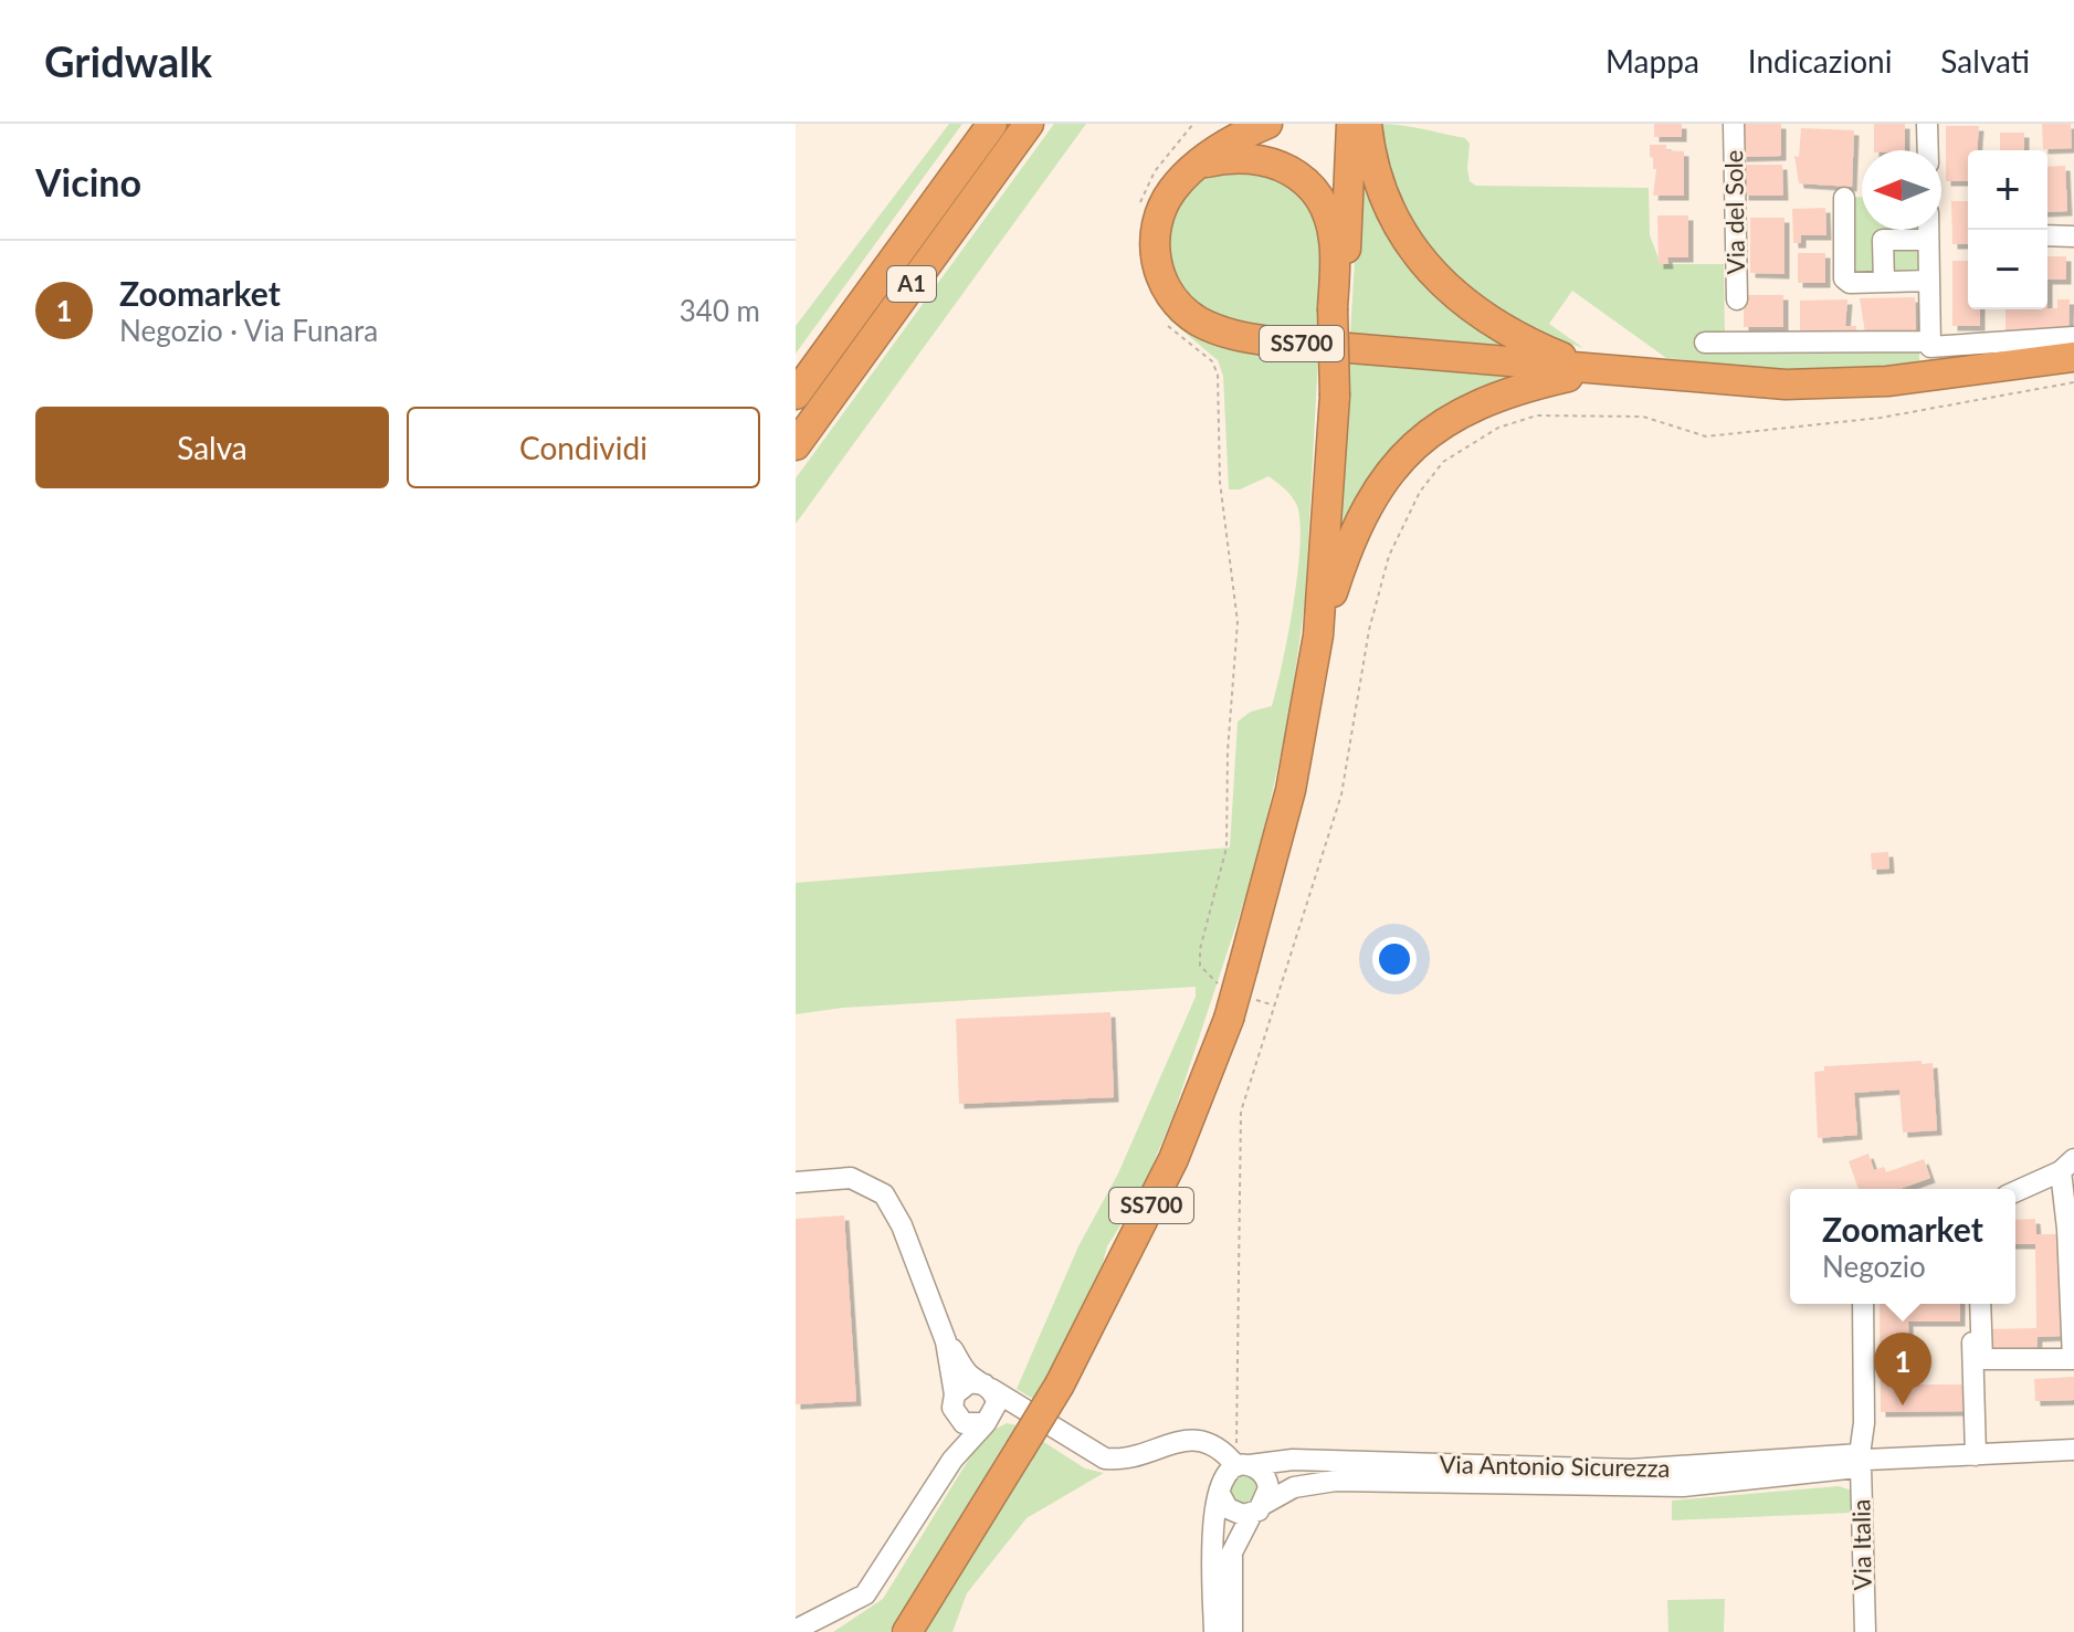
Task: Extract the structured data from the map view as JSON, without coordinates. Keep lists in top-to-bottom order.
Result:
{
  "streets": {
    "highway": ["A1", "SS700"],
    "street": ["Via del Sole", "Via Antonio Sicurezza", "Via Italia"]
  },
  "crossings": [
    ["Via Antonio Sicurezza", "Via Italia"]
  ],
  "north": "left",
  "page": {
    "header": "Gridwalk",
    "nav": ["Mappa", "Indicazioni", "Salvati"],
    "heading": "Vicino",
    "map_buttons": ["+", "−"],
    "list": [
      {
        "mark": "1",
        "name": "Zoomarket",
        "note": "Negozio · Via Funara",
        "value": "340 m"
      }
    ],
    "buttons": ["Salva", "Condividi"],
    "popup": ["Zoomarket", "Negozio"],
    "pins": "1"
  }
}
